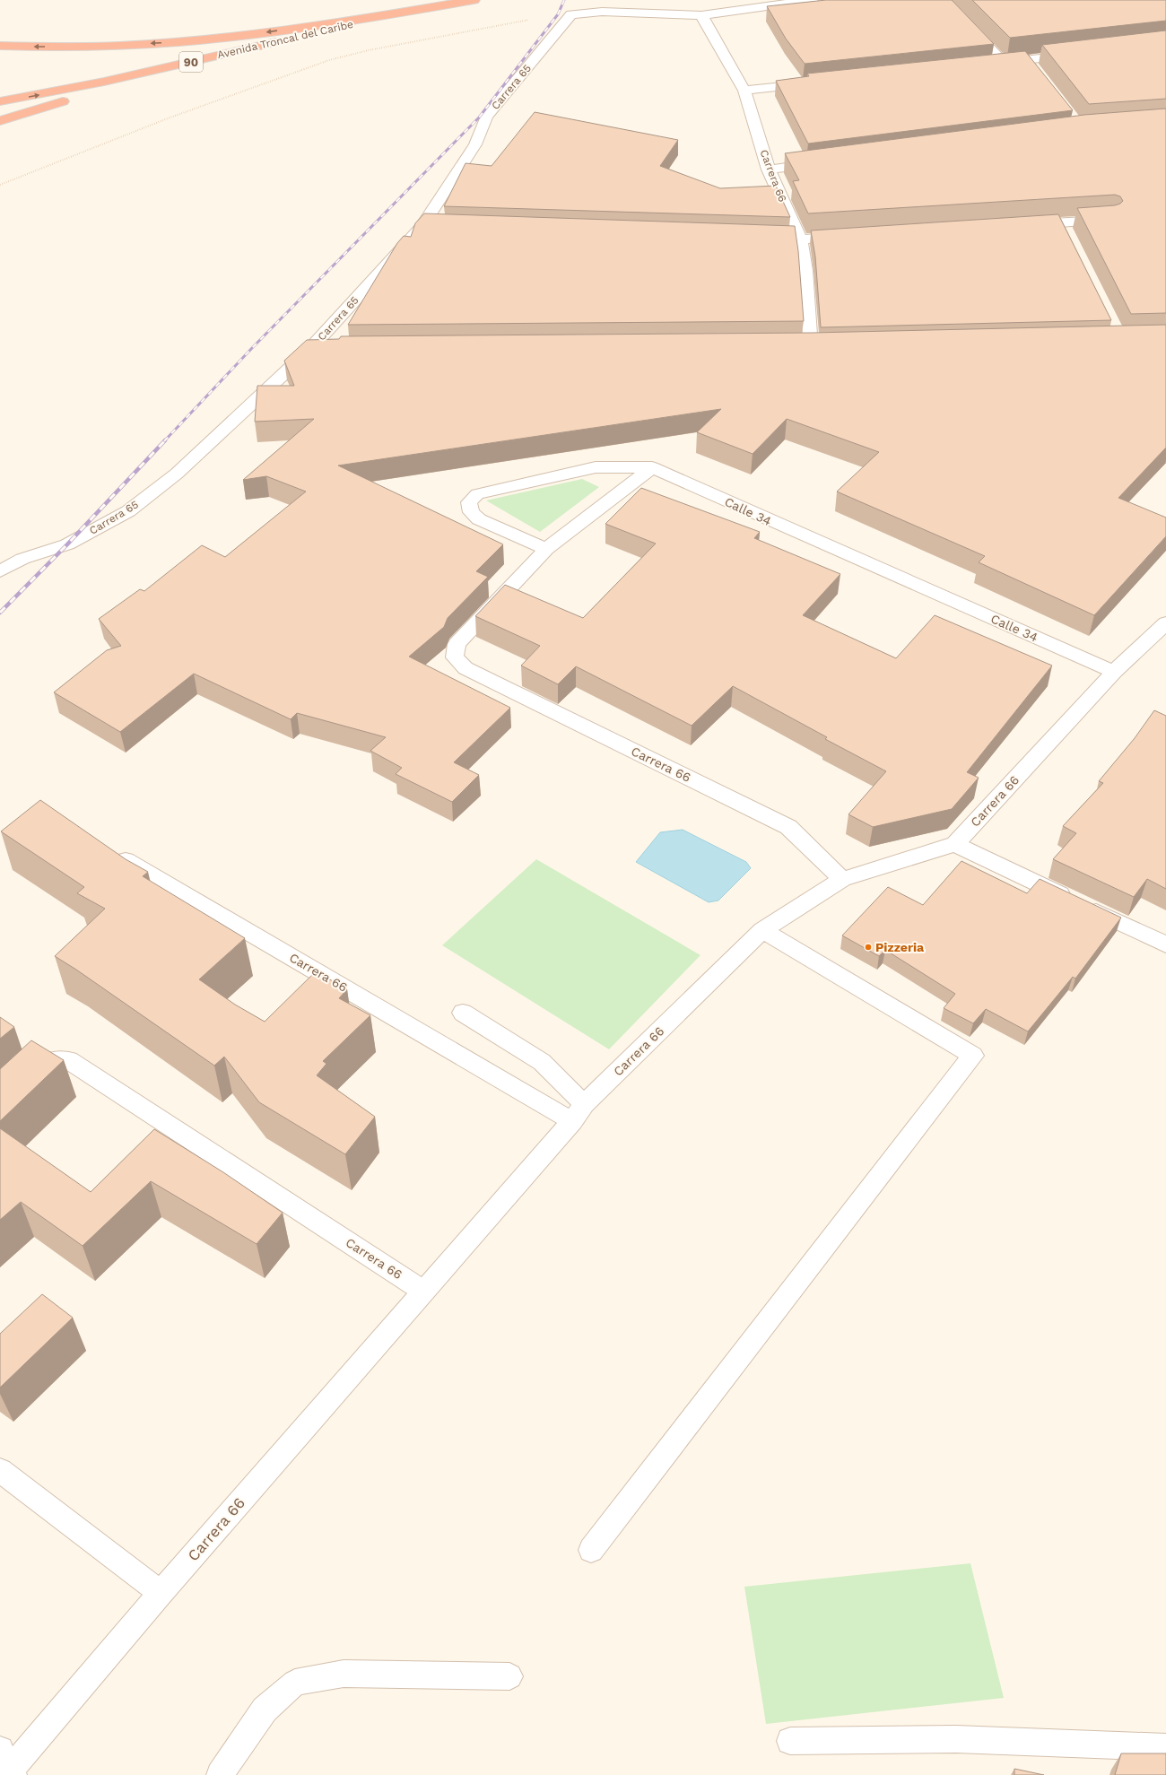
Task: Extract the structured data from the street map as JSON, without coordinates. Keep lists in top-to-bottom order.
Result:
{
  "streets": {
    "highway": ["Avenida Troncal del Caribe", "90"],
    "street": ["Carrera 65", "Carrera 66", "Calle 34"]
  },
  "crossings": [
    ["Carrera 65", "Carrera 66"],
    ["Carrera 66", "Calle 34"]
  ],
  "places": ["Pizzeria"]
}
